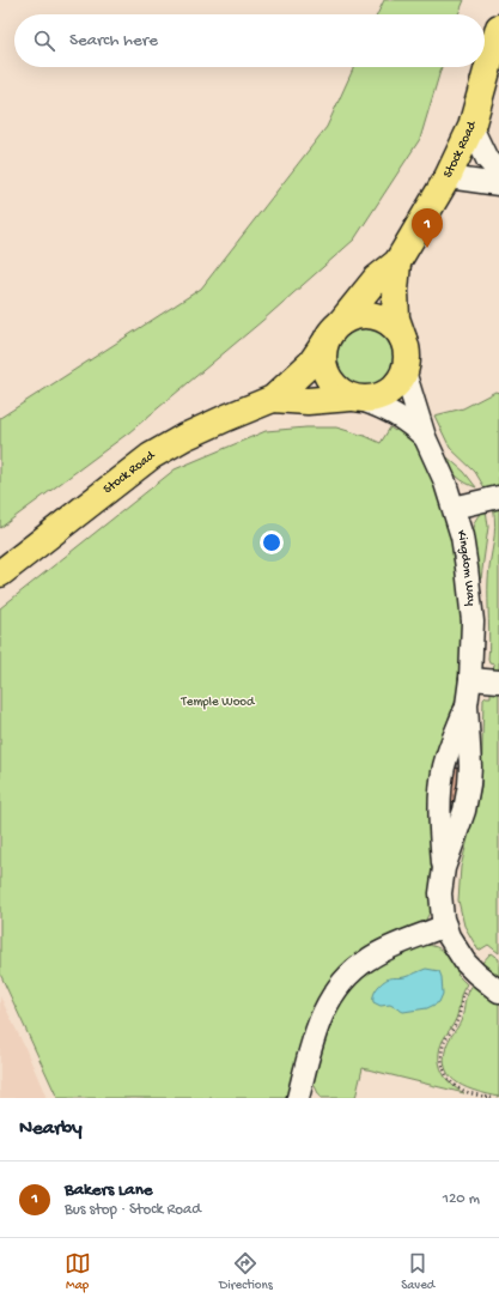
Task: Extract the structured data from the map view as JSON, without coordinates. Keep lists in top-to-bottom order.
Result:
{
  "streets": {
    "main road": ["Stock Road"],
    "street": ["Kingdom Way"]
  },
  "crossings": [
    ["Stock Road", "Kingdom Way"]
  ],
  "parks": ["Temple Wood"],
  "page": {
    "search": "Search here",
    "pins": "1",
    "heading": "Nearby",
    "list": [
      {
        "mark": "1",
        "name": "Bakers Lane",
        "note": "Bus stop · Stock Road",
        "value": "120 m"
      }
    ],
    "nav": ["Map", "Directions", "Saved"]
  }
}
